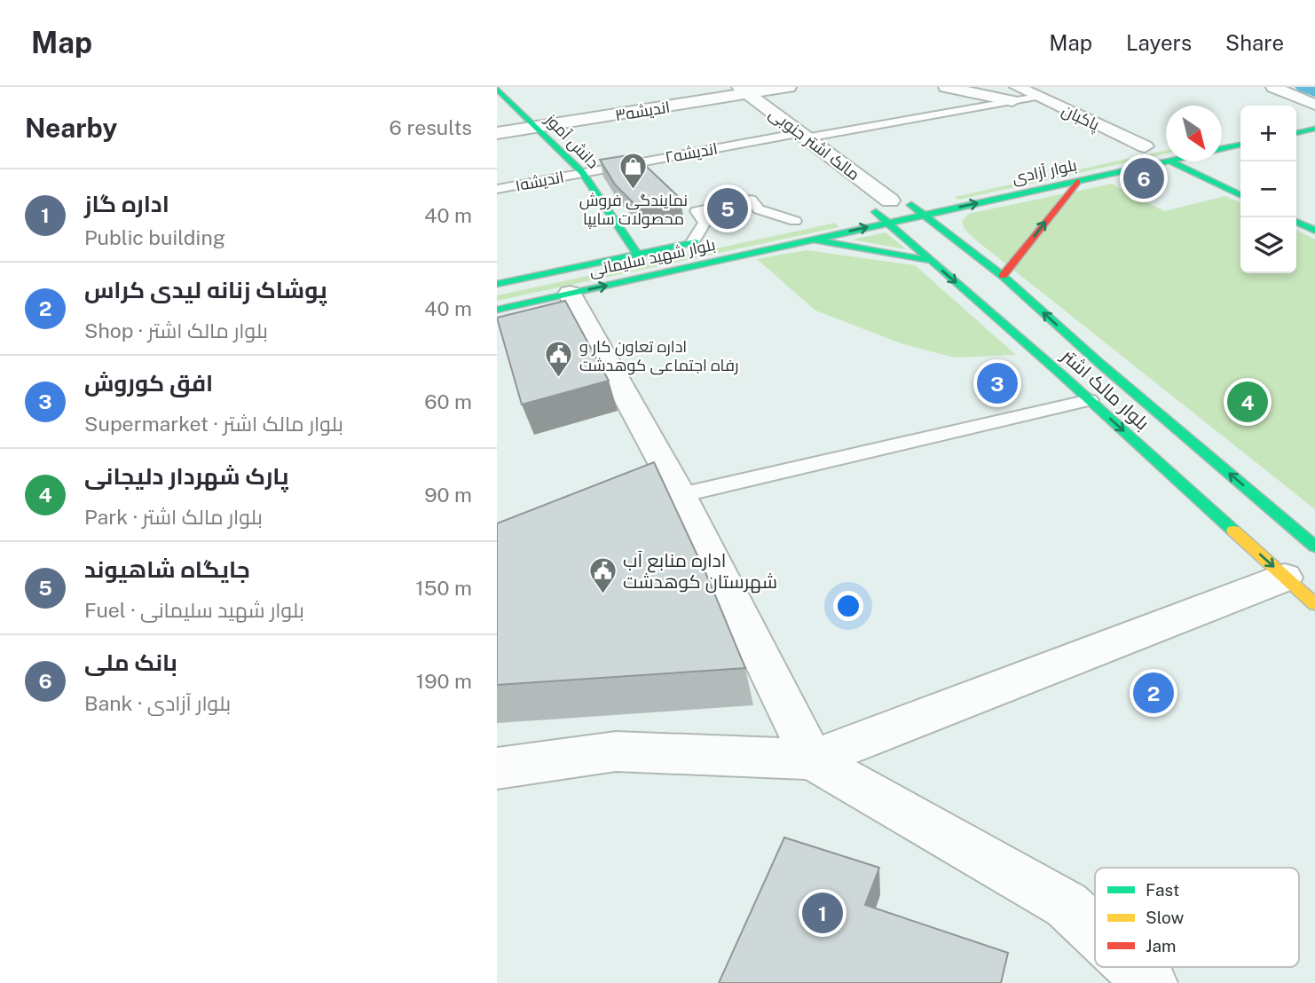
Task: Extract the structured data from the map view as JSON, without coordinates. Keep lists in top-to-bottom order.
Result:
{
  "streets": {
    "main road": [
      "دانش آموز",
      "بلوار آزادی",
      "بلوار شهید سلیمانی",
      "بلوار مالک اشتر"
    ],
    "street": ["اندیشه۳", "پاکبان", "مالک اشتر جنوبی"],
    "lane": ["اندیشه۲", "اندیشه۱"]
  },
  "crossings": [
    ["اندیشه۳", "دانش آموز"],
    ["اندیشه۳", "مالک اشتر جنوبی"],
    ["پاکبان", "اندیشه۲"],
    ["دانش آموز", "اندیشه۲"],
    ["دانش آموز", "اندیشه۱"],
    ["دانش آموز", "بلوار شهید سلیمانی"],
    ["مالک اشتر جنوبی", "اندیشه۲"],
    ["مالک اشتر جنوبی", "بلوار مالک اشتر"],
    ["اندیشه۲", "اندیشه۱"],
    ["بلوار آزادی", "بلوار شهید سلیمانی"],
    ["بلوار آزادی", "بلوار مالک اشتر"],
    ["بلوار شهید سلیمانی", "بلوار مالک اشتر"]
  ],
  "one_way": ["بلوار آزادی"],
  "places": {
    "shop": ["نمایندگی فروش محصولات سایپا"],
    "public building": ["اداره تعاون کار و رفاه اجتماعی کوهدشت", "اداره منابع آب شهرستان کوهدشت"]
  },
  "legend": ["Fast", "Slow", "Jam"],
  "north": "bottom right",
  "page": {
    "header": "Map",
    "nav": ["Map", "Layers", "Share"],
    "heading": ["Nearby", "6 results"],
    "map_buttons": ["+", "−"],
    "pins": [
      "6",
      "5",
      "3",
      "4",
      "2",
      "1"
    ],
    "list": [
      {
        "mark": "1",
        "name": "اداره گاز",
        "note": "Public building",
        "value": "40 m"
      },
      {
        "mark": "2",
        "name": "پوشاک زنانه لیدی کراس",
        "note": "Shop · بلوار مالک اشتر",
        "value": "40 m"
      },
      {
        "mark": "3",
        "name": "افق کوروش",
        "note": "Supermarket · بلوار مالک اشتر",
        "value": "60 m"
      },
      {
        "mark": "4",
        "name": "پارک شهردار دلیجانی",
        "note": "Park · بلوار مالک اشتر",
        "value": "90 m"
      },
      {
        "mark": "5",
        "name": "جایگاه شاهیوند",
        "note": "Fuel · بلوار شهید سلیمانی",
        "value": "150 m"
      },
      {
        "mark": "6",
        "name": "بانک ملی",
        "note": "Bank · بلوار آزادی",
        "value": "190 m"
      }
    ]
  }
}
